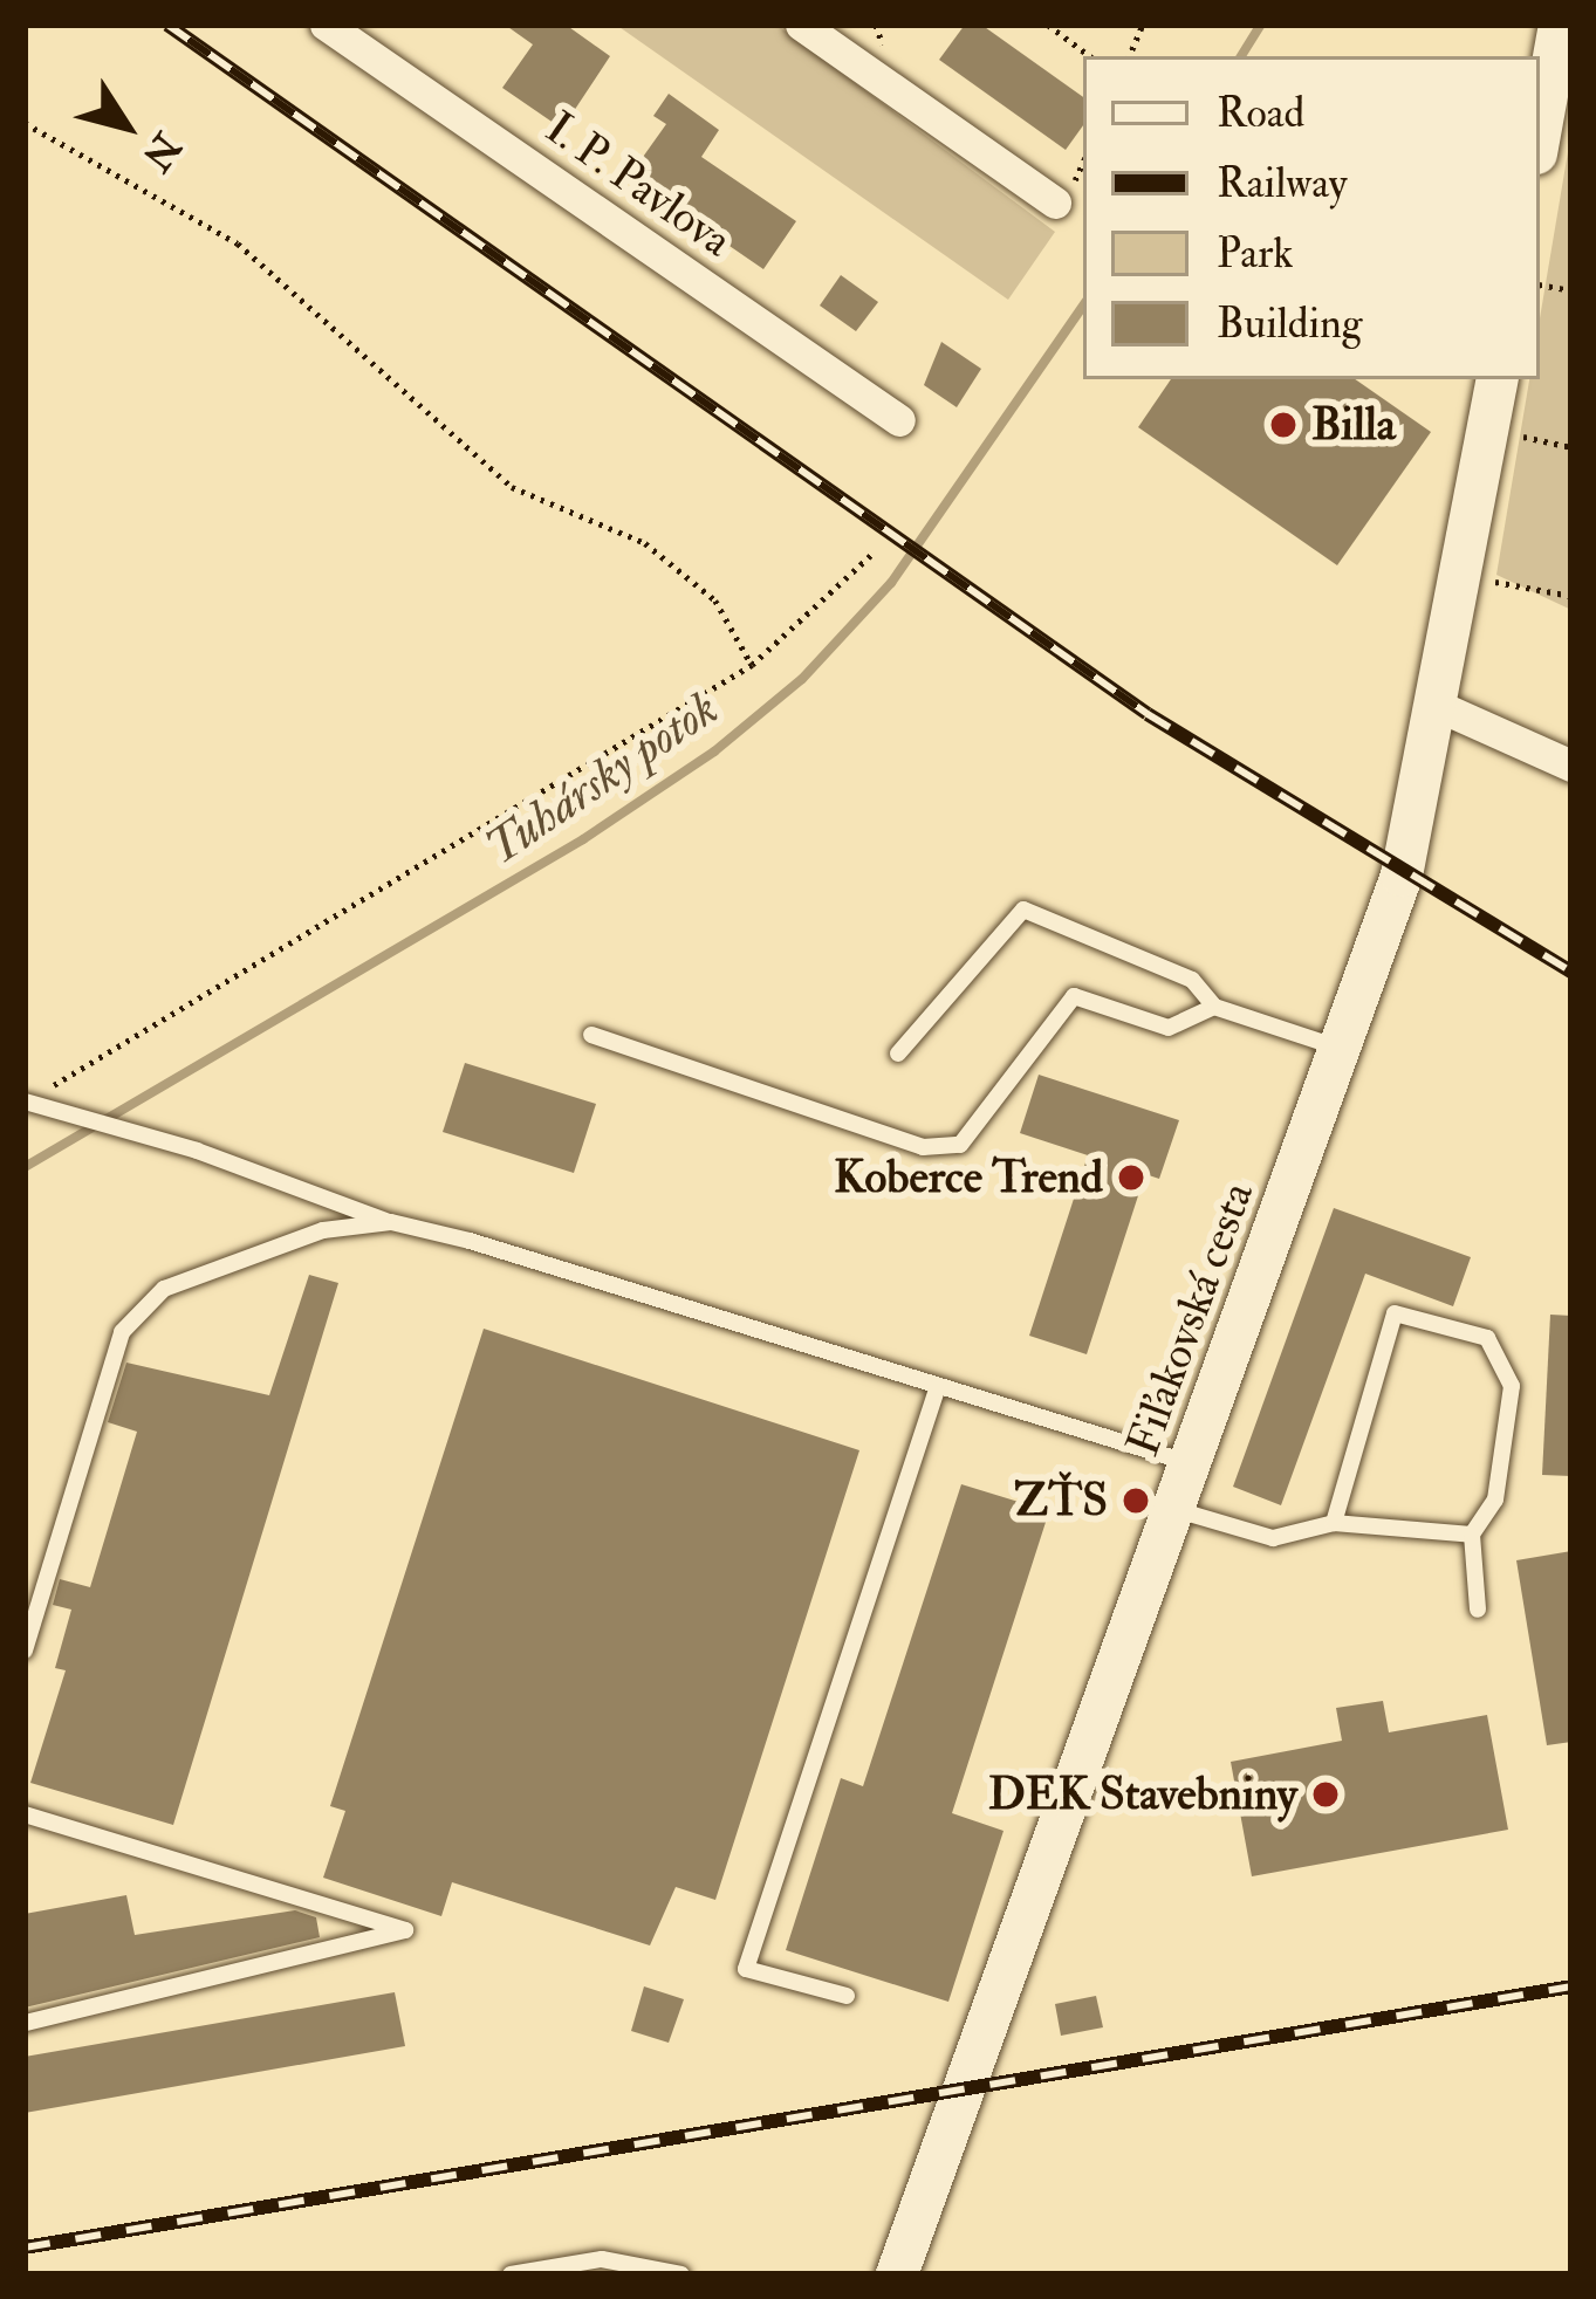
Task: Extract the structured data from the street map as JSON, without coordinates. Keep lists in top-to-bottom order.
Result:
{
  "streets": {
    "street": ["I. P. Pavlova", "Fiľakovská cesta"]
  },
  "water": ["Tuhársky potok"],
  "places": [
    "Billa",
    "Koberce Trend",
    "ZŤS",
    "DEK Stavebniny"
  ],
  "legend": [
    "Road",
    "Railway",
    "Park",
    "Building"
  ],
  "north": "bottom right"
}
